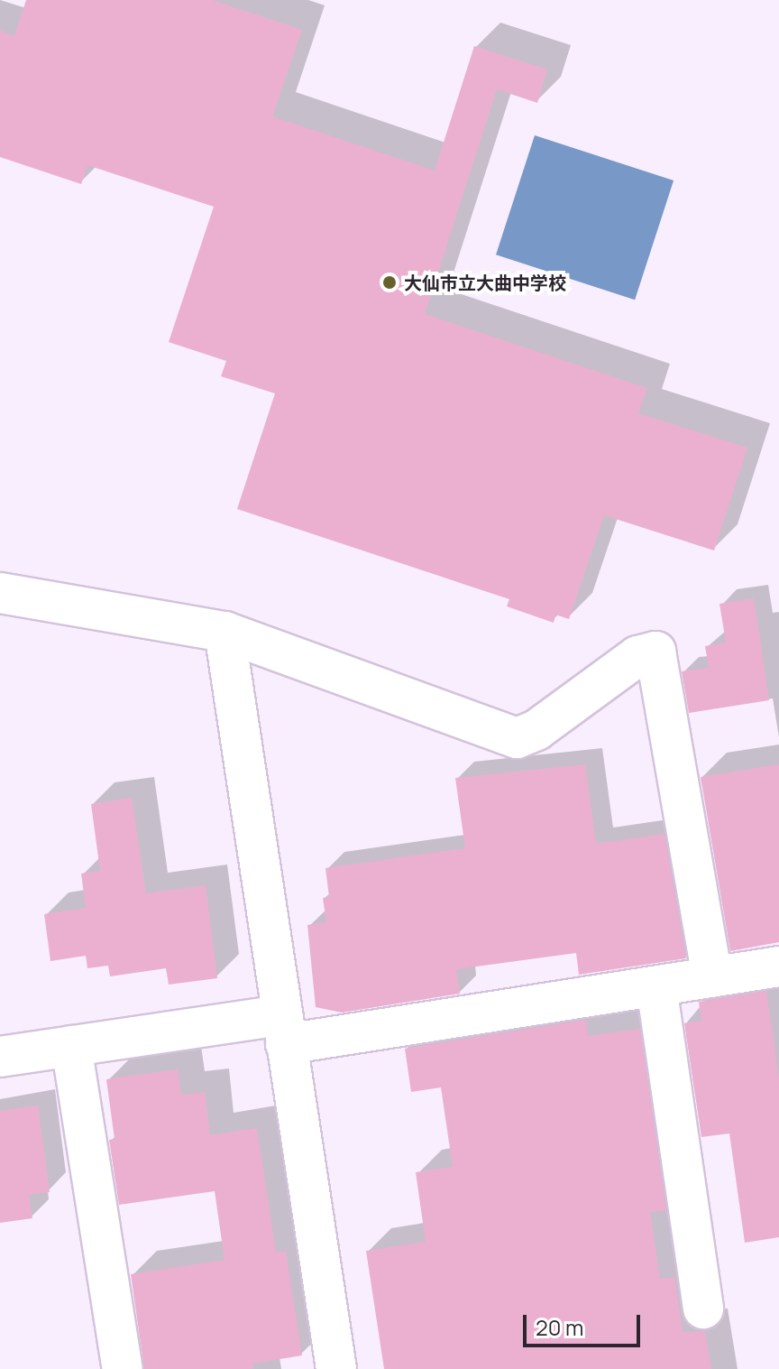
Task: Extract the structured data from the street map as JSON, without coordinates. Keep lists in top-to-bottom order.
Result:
{
  "places": ["大仙市立大曲中学校"],
  "scale_bar": "20 m"
}
